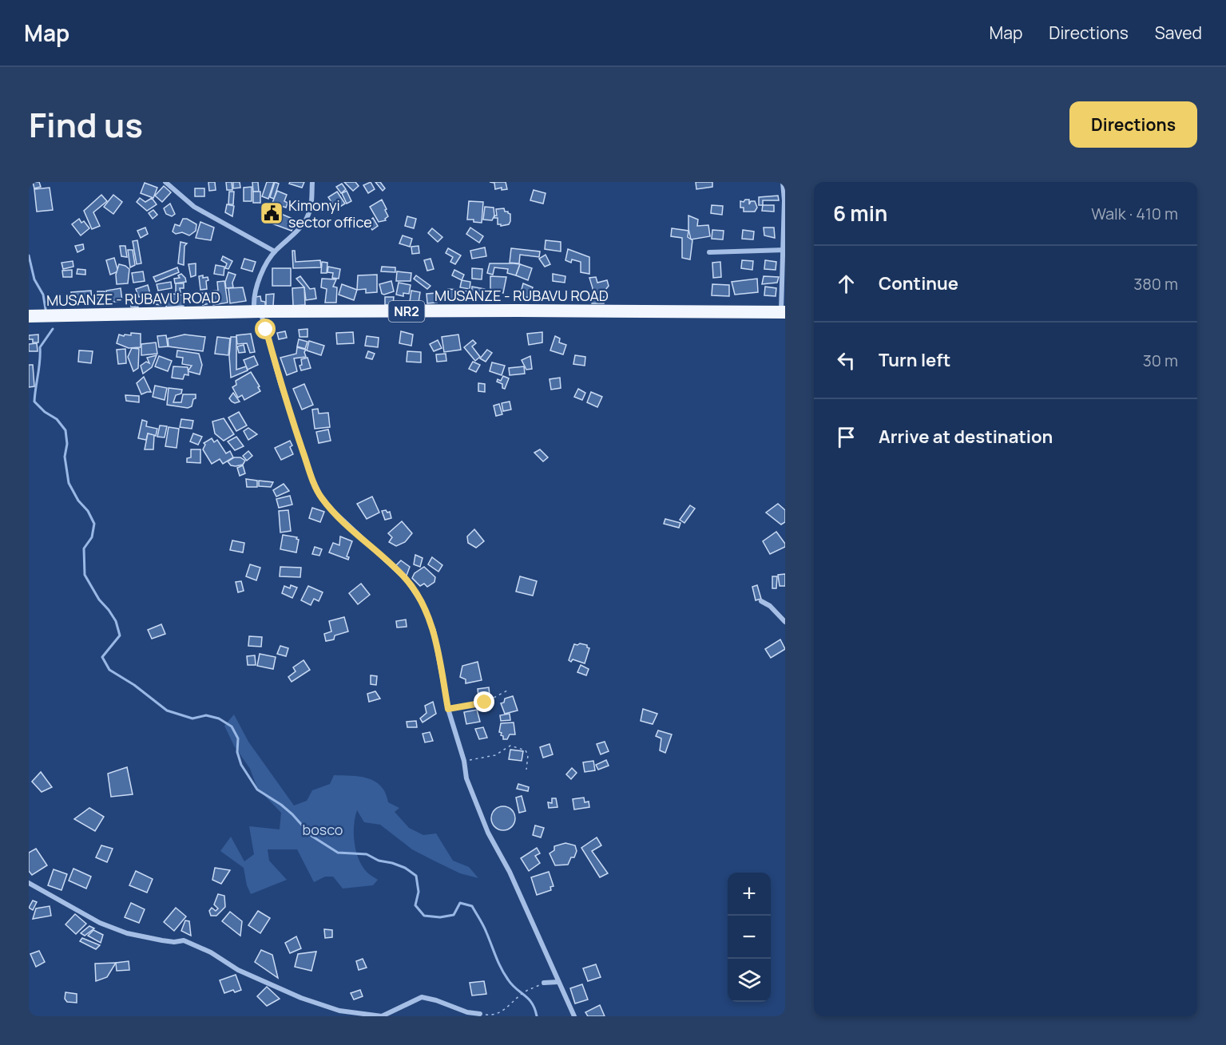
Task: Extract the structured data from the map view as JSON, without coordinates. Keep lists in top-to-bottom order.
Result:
{
  "streets": {
    "highway": ["MUSANZE - RUBAVU ROAD", "NR2"]
  },
  "parks": ["bosco"],
  "places": {
    "public building": ["Kimonyi sector office"]
  },
  "page": {
    "header": "Map",
    "nav": ["Map", "Directions", "Saved"],
    "title": "Find us",
    "buttons": "Directions",
    "heading": ["6 min", "Walk · 410 m"],
    "list": [
      ["Continue", "380 m"],
      ["Turn left", "30 m"],
      "Arrive at destination"
    ],
    "map_buttons": ["+", "−"]
  }
}
